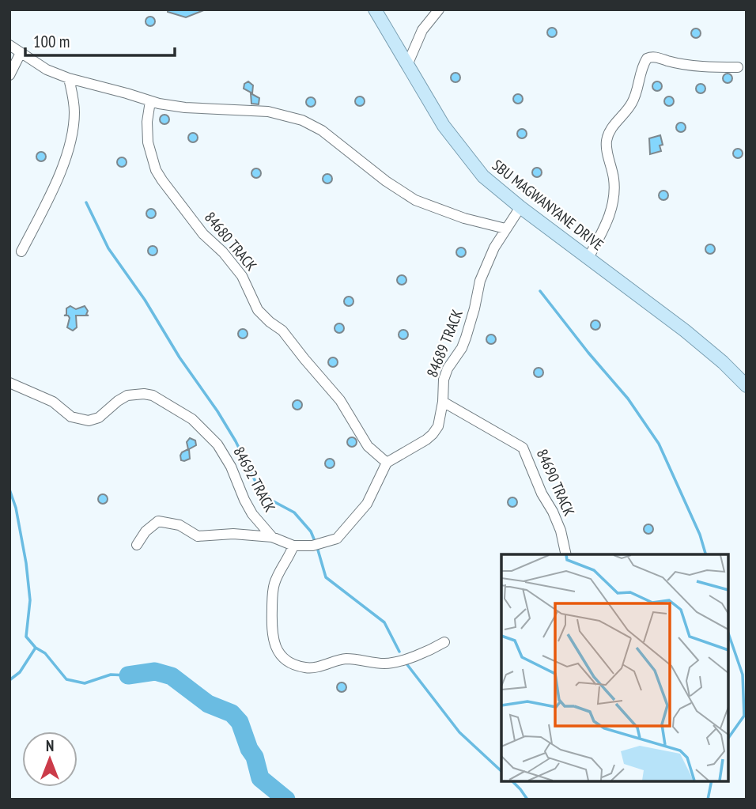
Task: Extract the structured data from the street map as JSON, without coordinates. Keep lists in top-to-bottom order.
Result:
{
  "streets": {
    "main road": ["SBU MAGWANYANE DRIVE"],
    "street": [
      "84680 TRACK",
      "84689 TRACK",
      "84692 TRACK",
      "84690 TRACK"
    ]
  },
  "crossings": [
    ["SBU MAGWANYANE DRIVE", "84689 TRACK"],
    ["84680 TRACK", "84689 TRACK"],
    ["84689 TRACK", "84690 TRACK"]
  ],
  "scale_bar": "100 m",
  "north": "top"
}
